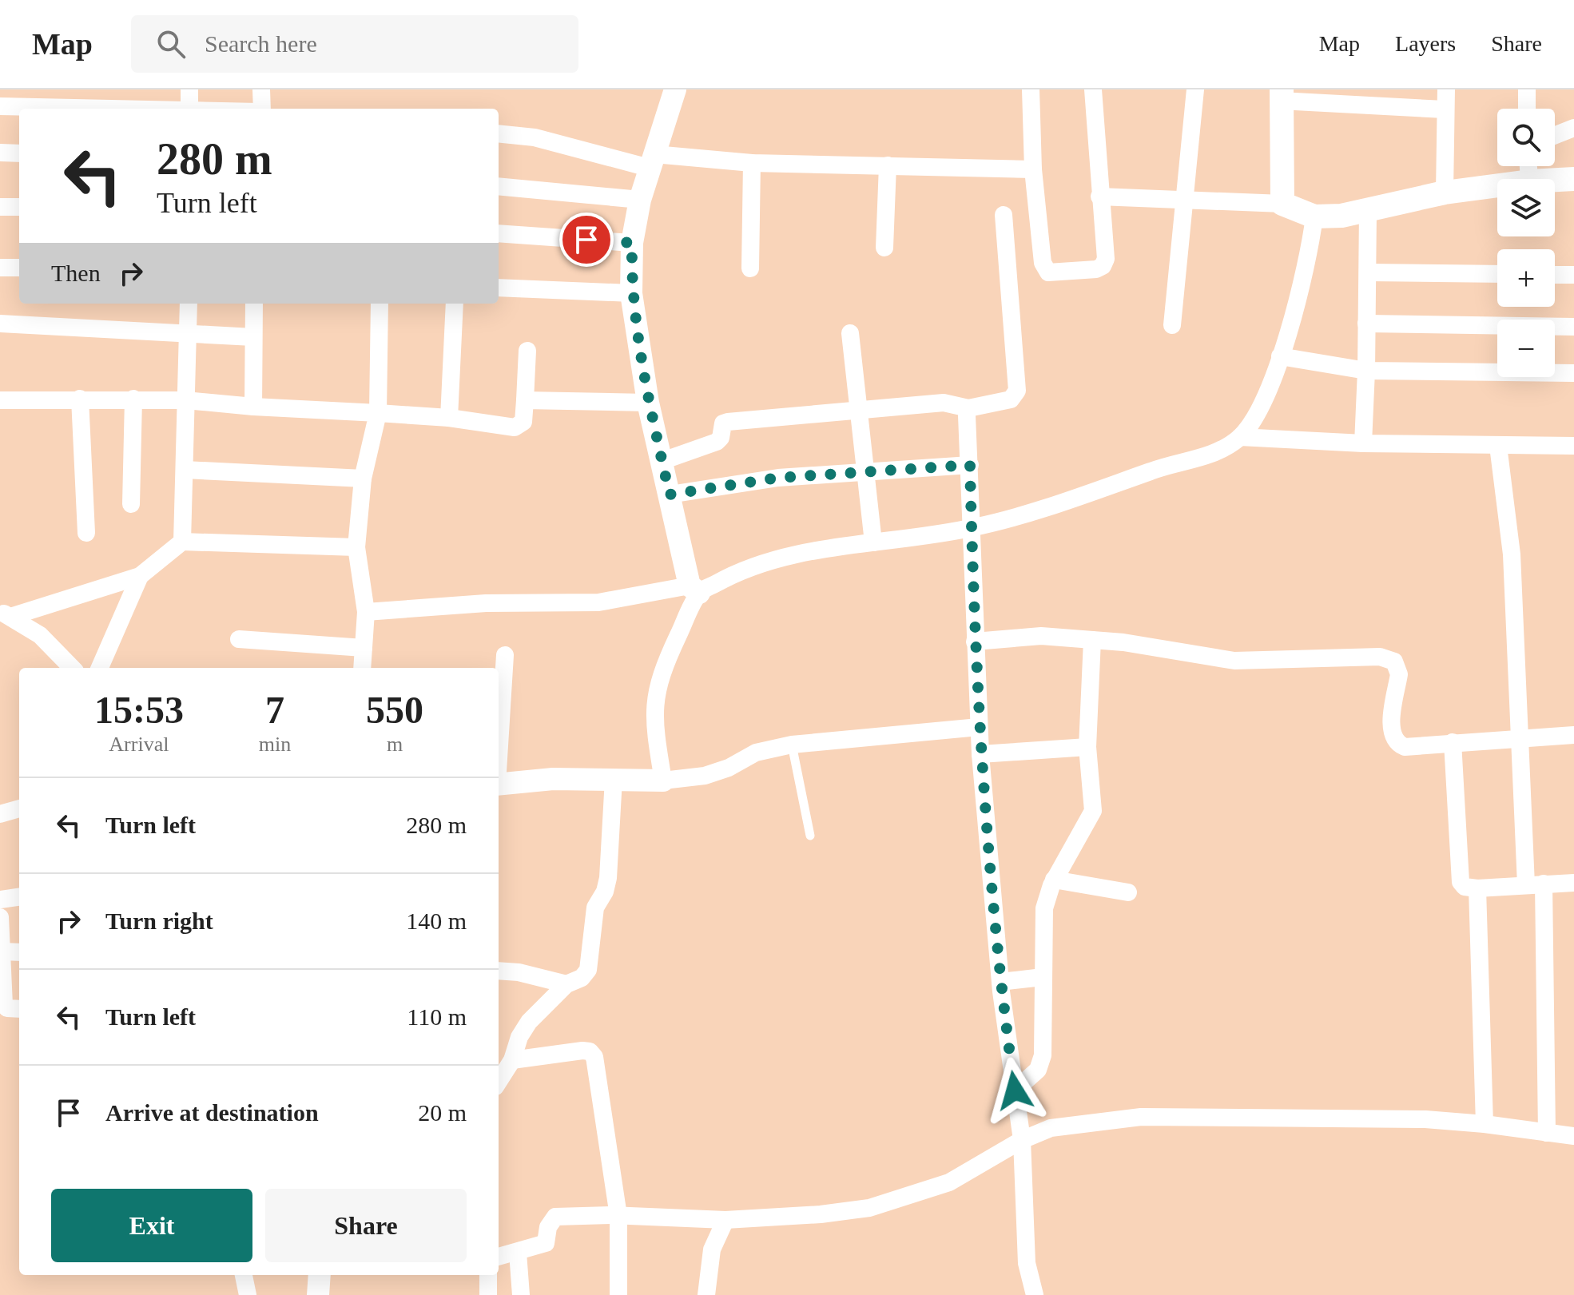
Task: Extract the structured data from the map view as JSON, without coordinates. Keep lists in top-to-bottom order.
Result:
{
  "page": {
    "header": "Map",
    "search": "Search here",
    "nav": ["Map", "Layers", "Share"],
    "map_buttons": ["+", "−"],
    "turn": ["280 m", "Turn left"],
    "then": "Then",
    "eta": [
      "15:53",
      "Arrival",
      "7",
      "min",
      "550",
      "m"
    ],
    "list": [
      {
        "name": "Turn left",
        "value": "280 m"
      },
      {
        "name": "Turn right",
        "value": "140 m"
      },
      {
        "name": "Turn left",
        "value": "110 m"
      },
      {
        "name": "Arrive at destination",
        "value": "20 m"
      }
    ],
    "buttons": ["Exit", "Share"]
  }
}
